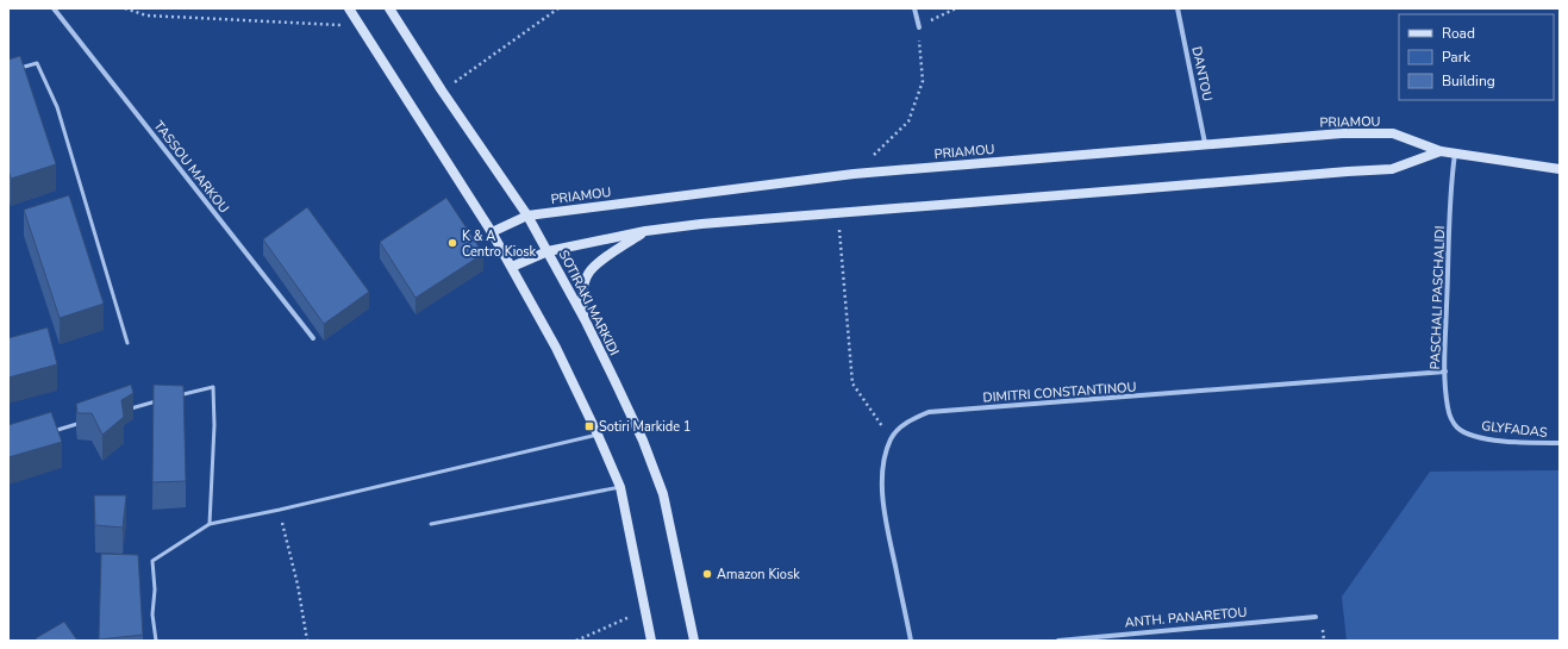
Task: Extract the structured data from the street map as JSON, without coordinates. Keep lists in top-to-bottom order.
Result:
{
  "streets": {
    "street": [
      "DANTOU",
      "PRIAMOU",
      "TASSOU MARKOU",
      "PASCHALI PASCHALIDI",
      "SOTIRAKI MARKIDI",
      "DIMITRI CONSTANTINOU",
      "GLYFADAS",
      "ANTH. PANARETOU"
    ]
  },
  "crossings": [
    ["DANTOU", "PRIAMOU"],
    ["PRIAMOU", "PASCHALI PASCHALIDI"],
    ["PRIAMOU", "SOTIRAKI MARKIDI"],
    ["PASCHALI PASCHALIDI", "DIMITRI CONSTANTINOU"],
    ["PASCHALI PASCHALIDI", "GLYFADAS"]
  ],
  "places": {
    "other": ["K & A Centro Kiosk", "Amazon Kiosk"],
    "transit": ["Sotiri Markide 1"]
  },
  "legend": ["Road", "Park", "Building"]
}
